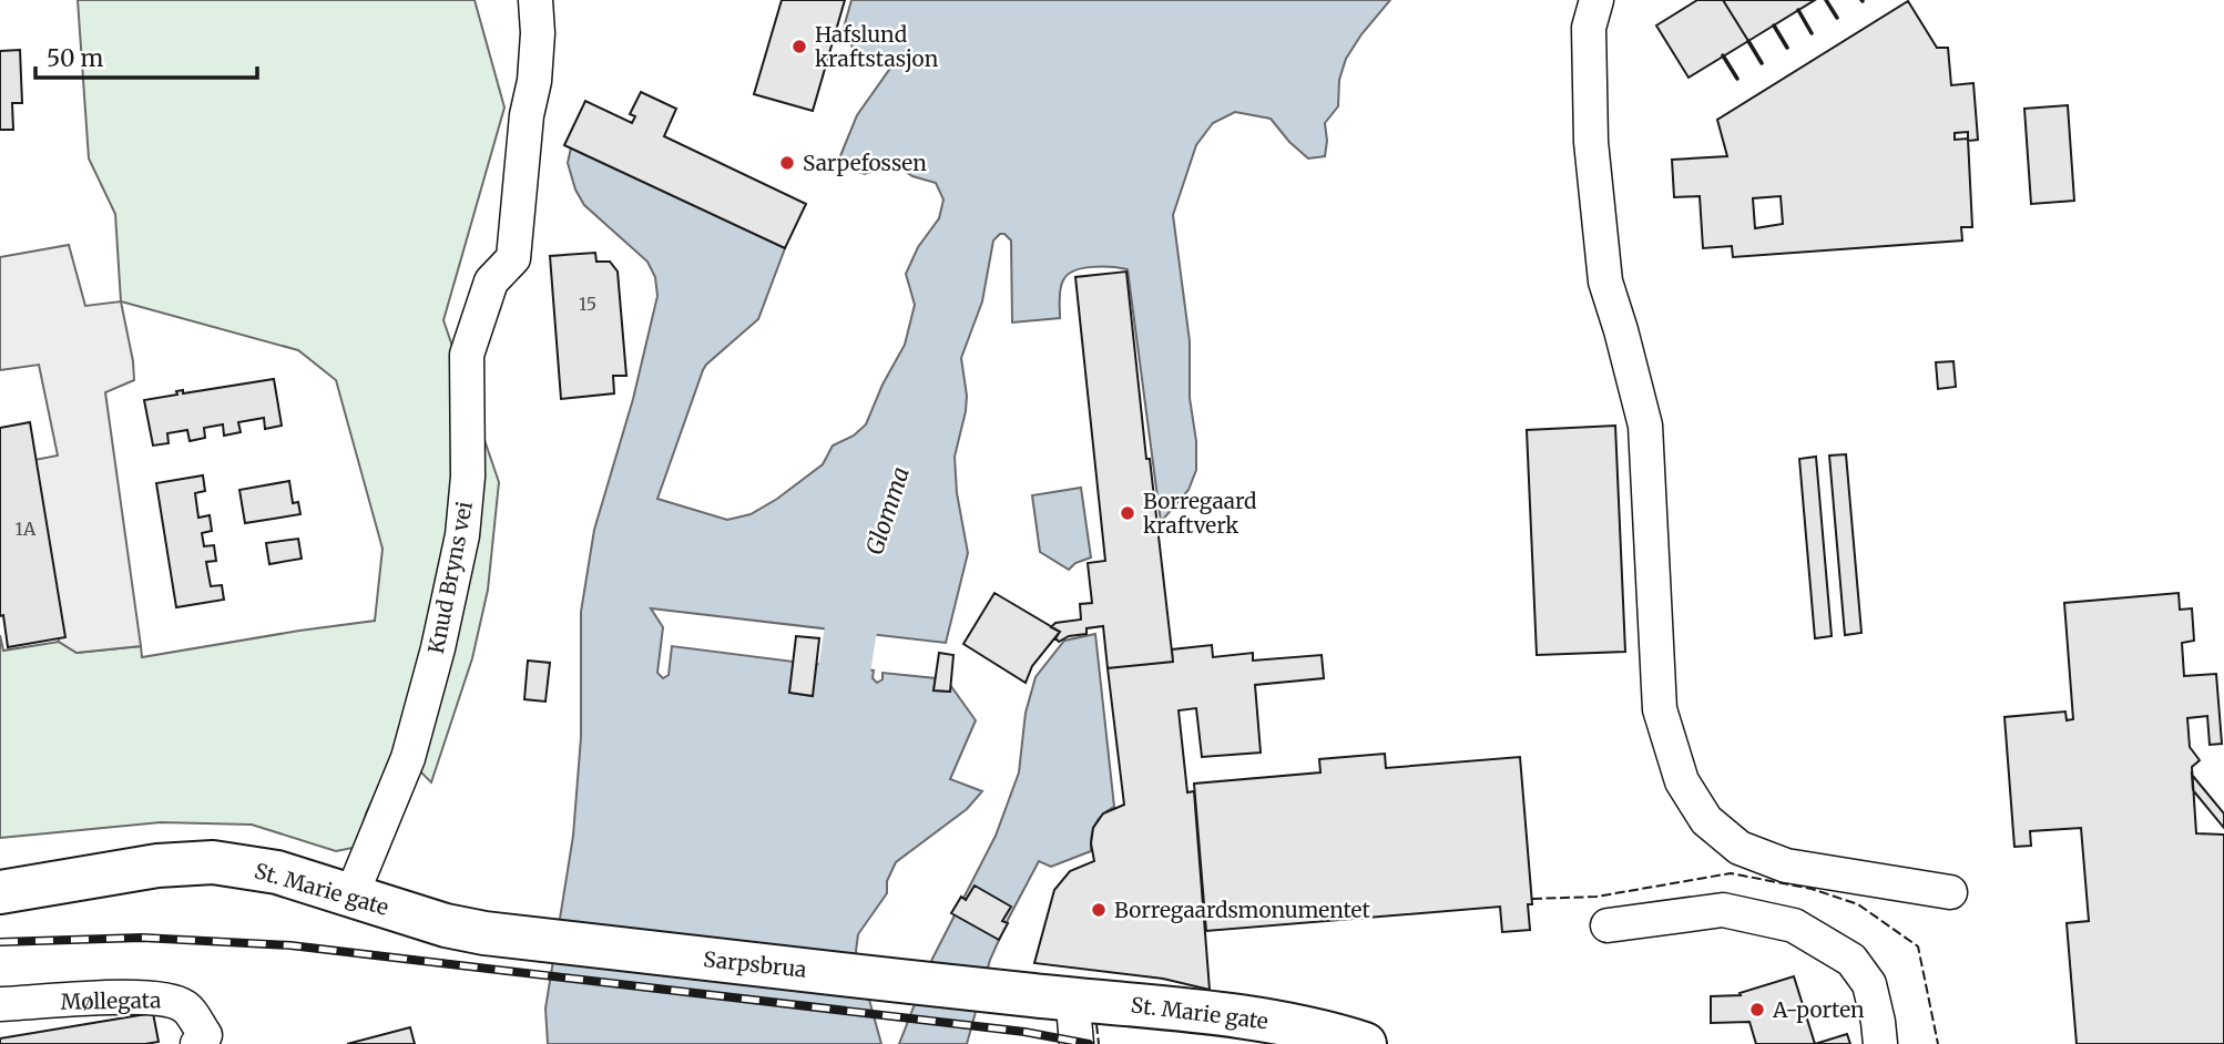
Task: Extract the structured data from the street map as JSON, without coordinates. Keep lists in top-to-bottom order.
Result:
{
  "streets": {
    "main road": ["St. Marie gate", "Sarpsbrua"],
    "street": ["Knud Bryns vei", "Møllegata"]
  },
  "crossings": [
    ["Knud Bryns vei", "St. Marie gate"],
    ["St. Marie gate", "Sarpsbrua"]
  ],
  "water": ["Glomma"],
  "places": [
    "Hafslund kraftstasjon",
    "Sarpefossen",
    "Borregaard kraftverk",
    "Borregaardsmonumentet",
    "A-porten"
  ],
  "house_numbers": ["15", "1A"],
  "scale_bar": "50 m"
}
